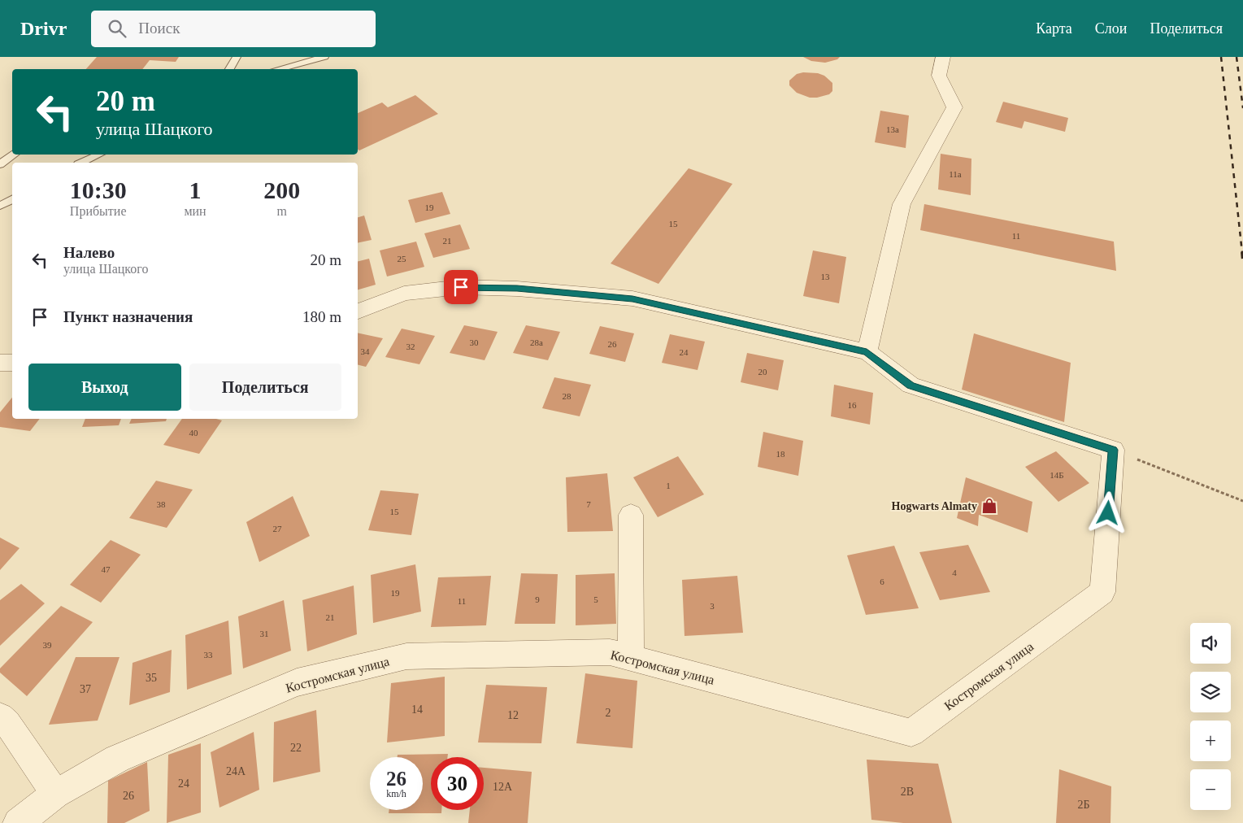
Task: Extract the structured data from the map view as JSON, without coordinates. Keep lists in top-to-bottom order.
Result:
{
  "streets": {
    "street": ["Костромская улица"]
  },
  "places": {
    "shop": ["Hogwarts Almaty"]
  },
  "house_numbers": [
    "13а",
    "11а",
    "19",
    "15",
    "11",
    "21",
    "25",
    "13",
    "30",
    "28а",
    "26",
    "32",
    "34",
    "24",
    "20",
    "28",
    "16",
    "40",
    "18",
    "14Б",
    "1",
    "38",
    "7",
    "15",
    "27",
    "47",
    "4",
    "6",
    "19",
    "9",
    "5",
    "11",
    "3",
    "21",
    "31",
    "39",
    "33",
    "35",
    "37",
    "14",
    "2",
    "12",
    "22",
    "24А",
    "24",
    "12А",
    "2В",
    "26",
    "2Б"
  ],
  "page": {
    "header": "Drivr",
    "search": "Поиск",
    "nav": ["Карта", "Слои", "Поделиться"],
    "turn": ["20 m", "улица Шацкого"],
    "eta": [
      "10:30",
      "Прибытие",
      "1",
      "мин",
      "200",
      "m"
    ],
    "list": [
      {
        "name": "Налево",
        "note": "улица Шацкого",
        "value": "20 m"
      },
      {
        "name": "Пункт назначения",
        "value": "180 m"
      }
    ],
    "buttons": ["Выход", "Поделиться"],
    "map_buttons": ["+", "−"],
    "speed": "26 km/h",
    "limit": "30"
  }
}
